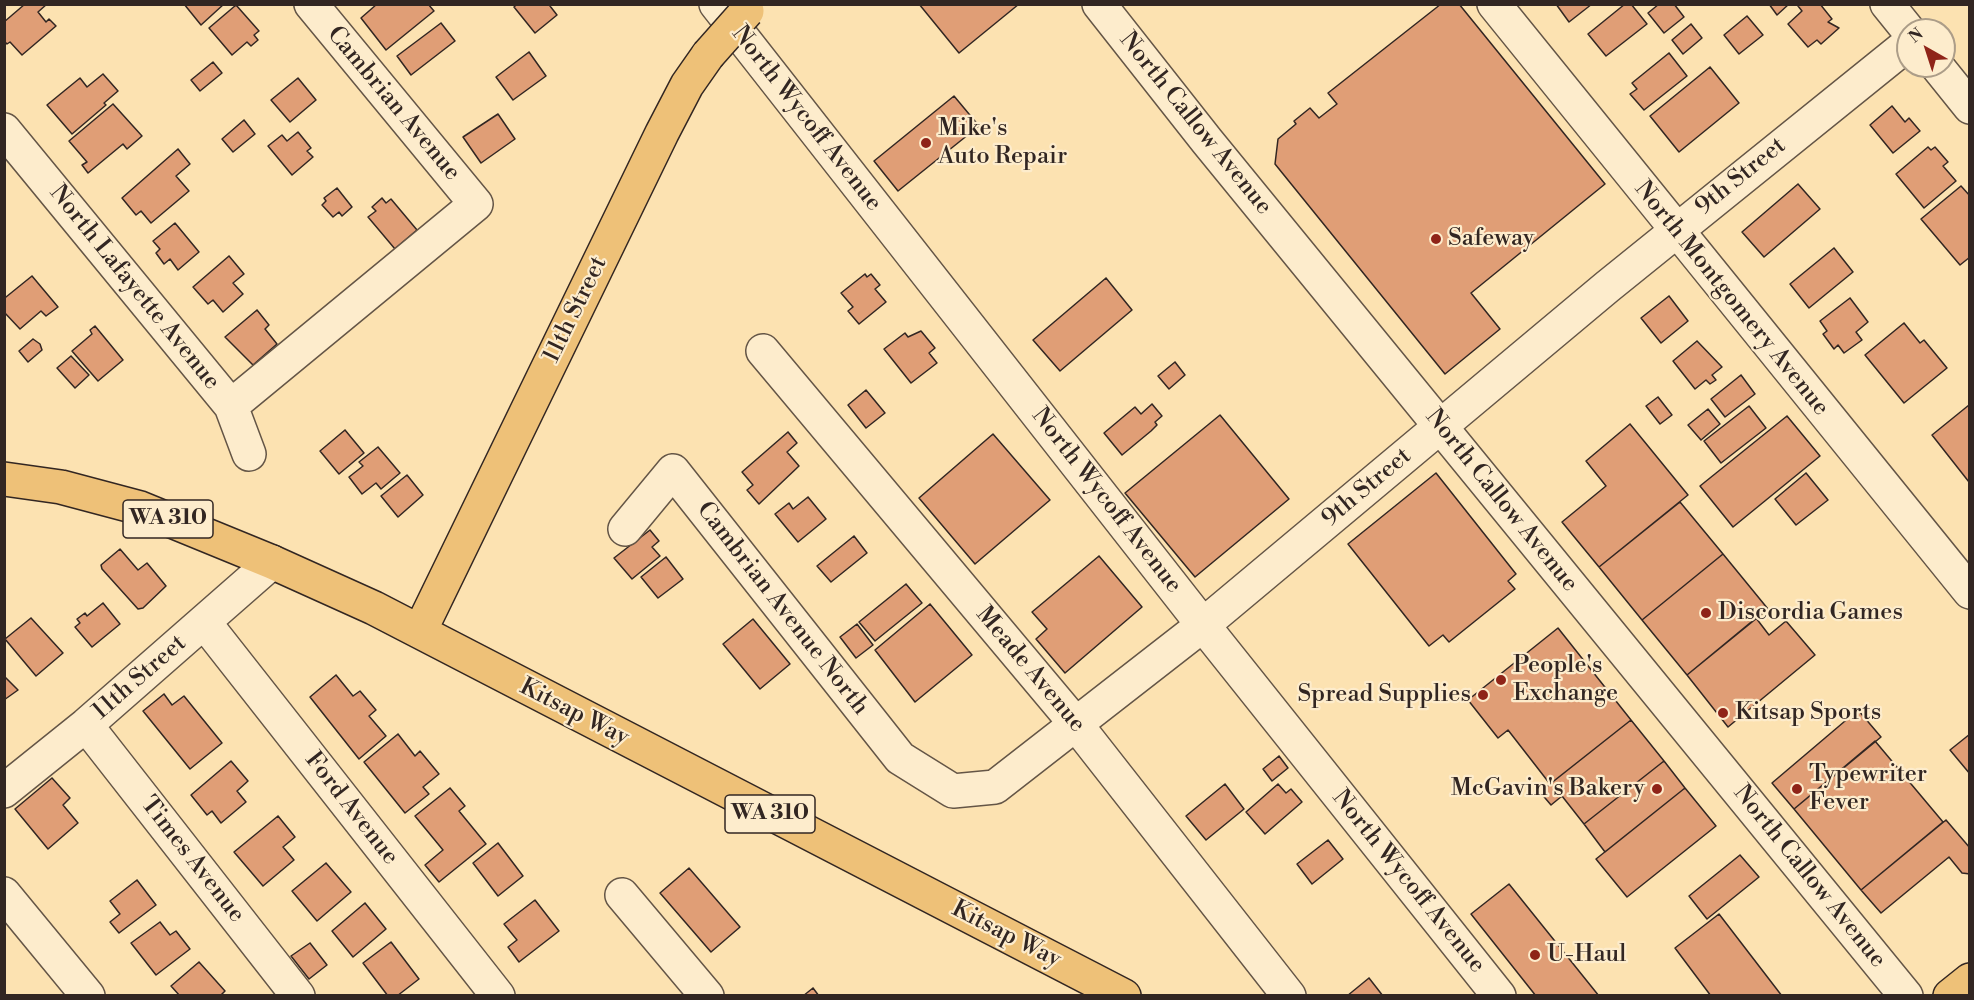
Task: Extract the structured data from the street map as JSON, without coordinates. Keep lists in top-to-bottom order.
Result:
{
  "streets": {
    "main road": ["11th Street", "WA 310", "Kitsap Way"],
    "street": [
      "Cambrian Avenue",
      "North Wycoff Avenue",
      "North Callow Avenue",
      "9th Street",
      "North Lafayette Avenue",
      "North Montgomery Avenue",
      "Cambrian Avenue North",
      "Meade Avenue",
      "Ford Avenue",
      "Times Avenue"
    ]
  },
  "crossings": [
    ["Cambrian Avenue", "North Lafayette Avenue"],
    ["North Wycoff Avenue", "9th Street"],
    ["North Callow Avenue", "9th Street"],
    ["9th Street", "North Montgomery Avenue"],
    ["9th Street", "Cambrian Avenue North"],
    ["9th Street", "Meade Avenue"],
    ["11th Street", "Kitsap Way"],
    ["11th Street", "Ford Avenue"],
    ["11th Street", "Times Avenue"]
  ],
  "places": [
    "Mike's Auto Repair",
    "Safeway",
    "Discordia Games",
    "People's Exchange",
    "Spread Supplies",
    "Kitsap Sports",
    "McGavin's Bakery",
    "Typewriter Fever",
    "U-Haul"
  ],
  "north": "top left"
}
